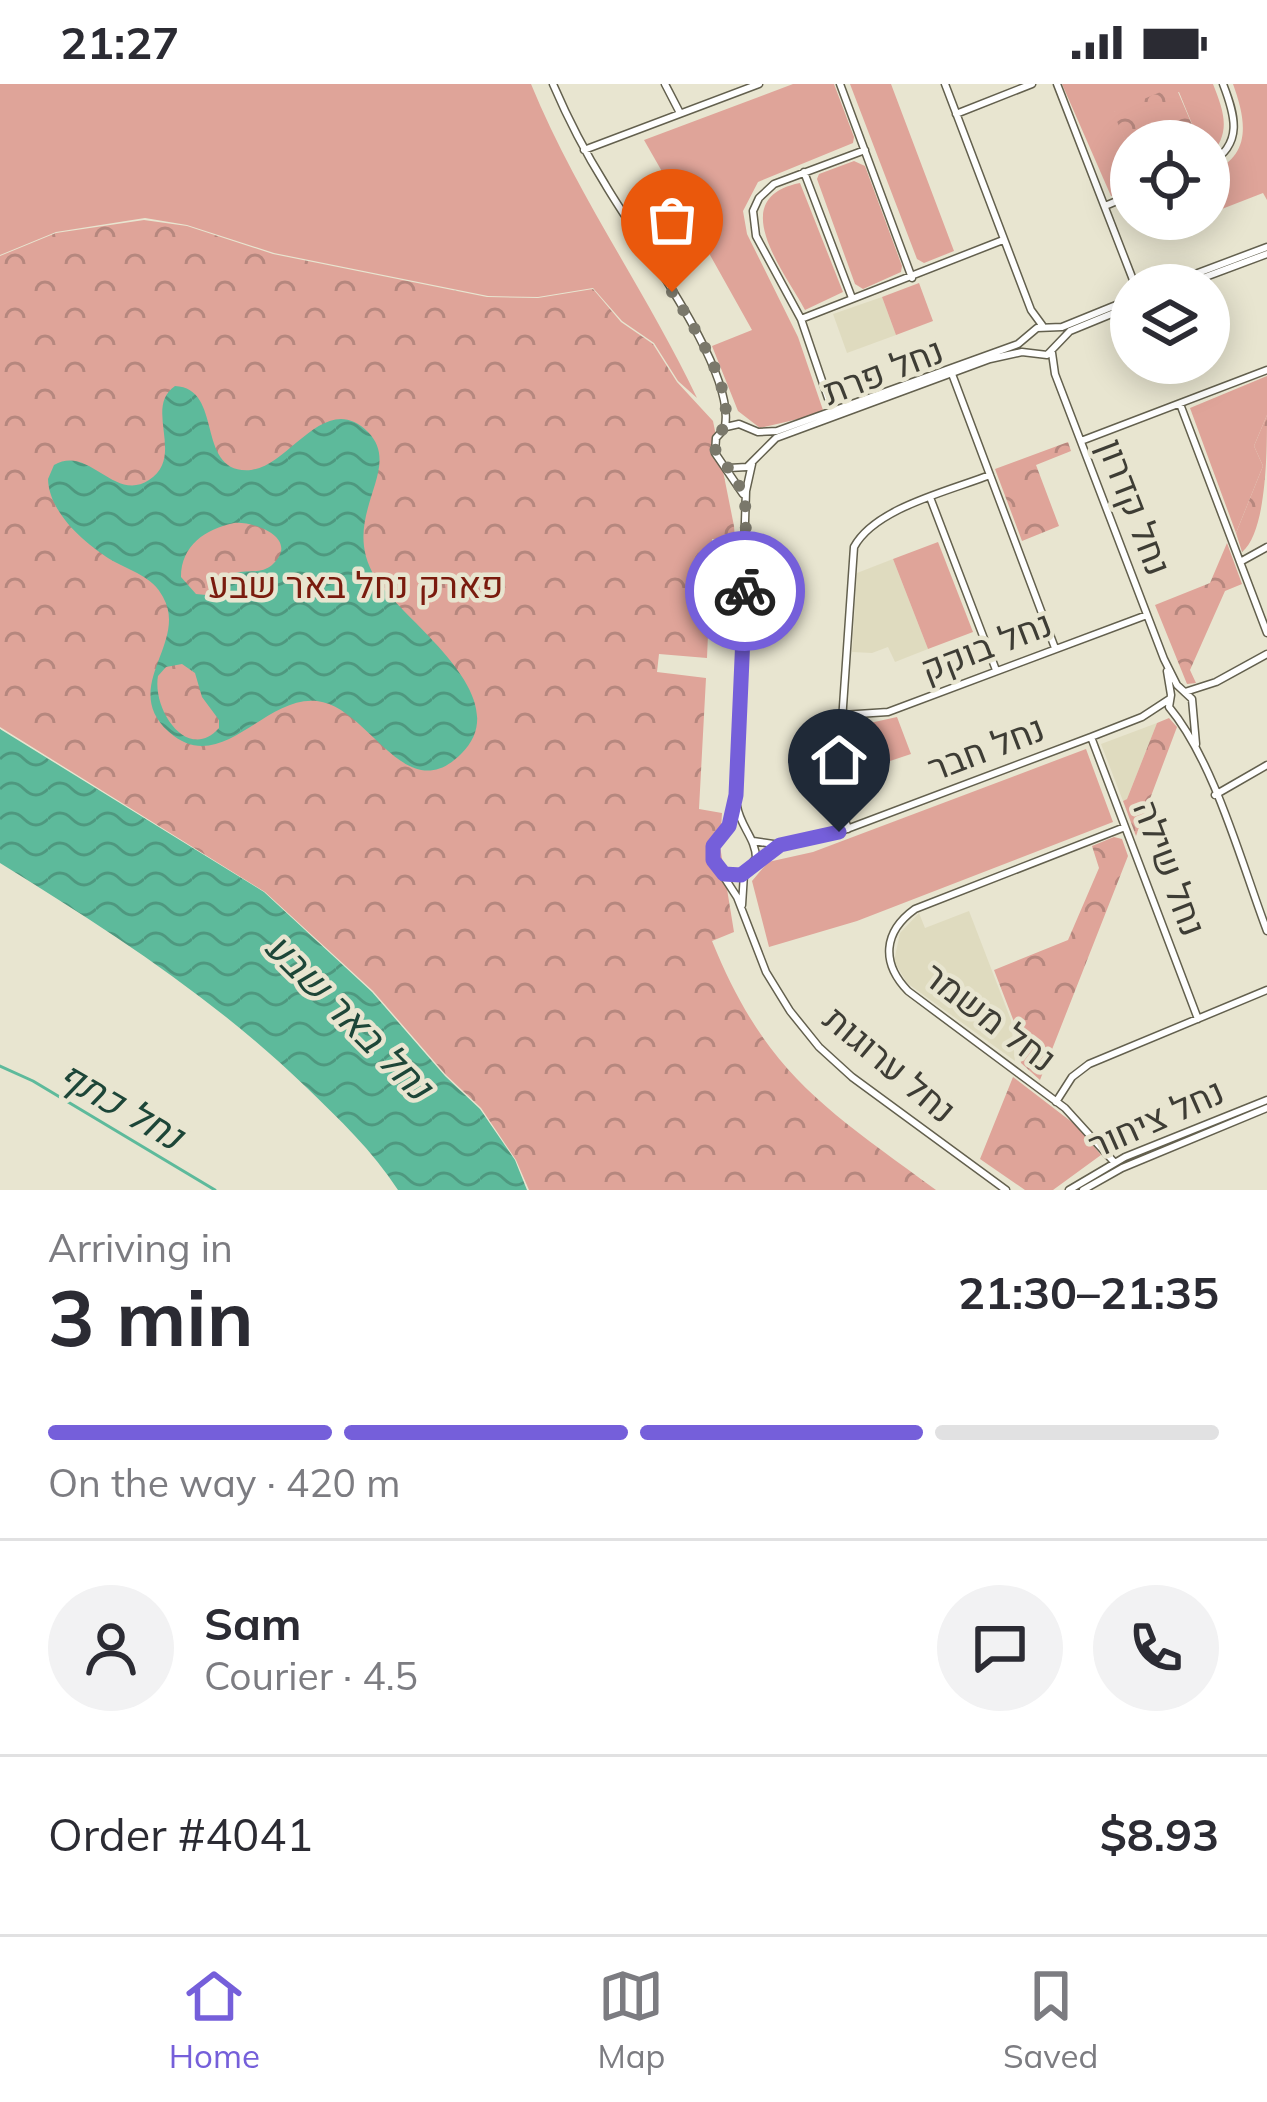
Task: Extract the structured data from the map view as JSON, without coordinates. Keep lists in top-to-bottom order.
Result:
{
  "streets": {
    "street": [
      "נחל פרת",
      "נחל קדרון",
      "נחל בוקק",
      "נחל חבר",
      "נחל שילה",
      "נחל משמר",
      "נחל ערוגות",
      "נחל ציחור"
    ]
  },
  "crossings": [
    ["נחל פרת", "נחל קדרון"],
    ["נחל קדרון", "נחל בוקק"],
    ["נחל קדרון", "נחל חבר"],
    ["נחל חבר", "נחל שילה"],
    ["נחל חבר", "נחל ערוגות"],
    ["נחל שילה", "נחל משמר"],
    ["נחל משמר", "נחל ציחור"]
  ],
  "water": ["נחל באר שבע", "נחל כתף"],
  "parks": ["פארק נחל באר שבע"],
  "page": {
    "status": "21:27",
    "heading": ["3 min", "Arriving in", "21:30–21:35"],
    "panel": [
      "Sam",
      "Courier · 4.5",
      "Order #4041",
      "$8.93"
    ],
    "bar": "On the way · 420 m",
    "tabs": ["Home", "Map", "Saved"]
  }
}
